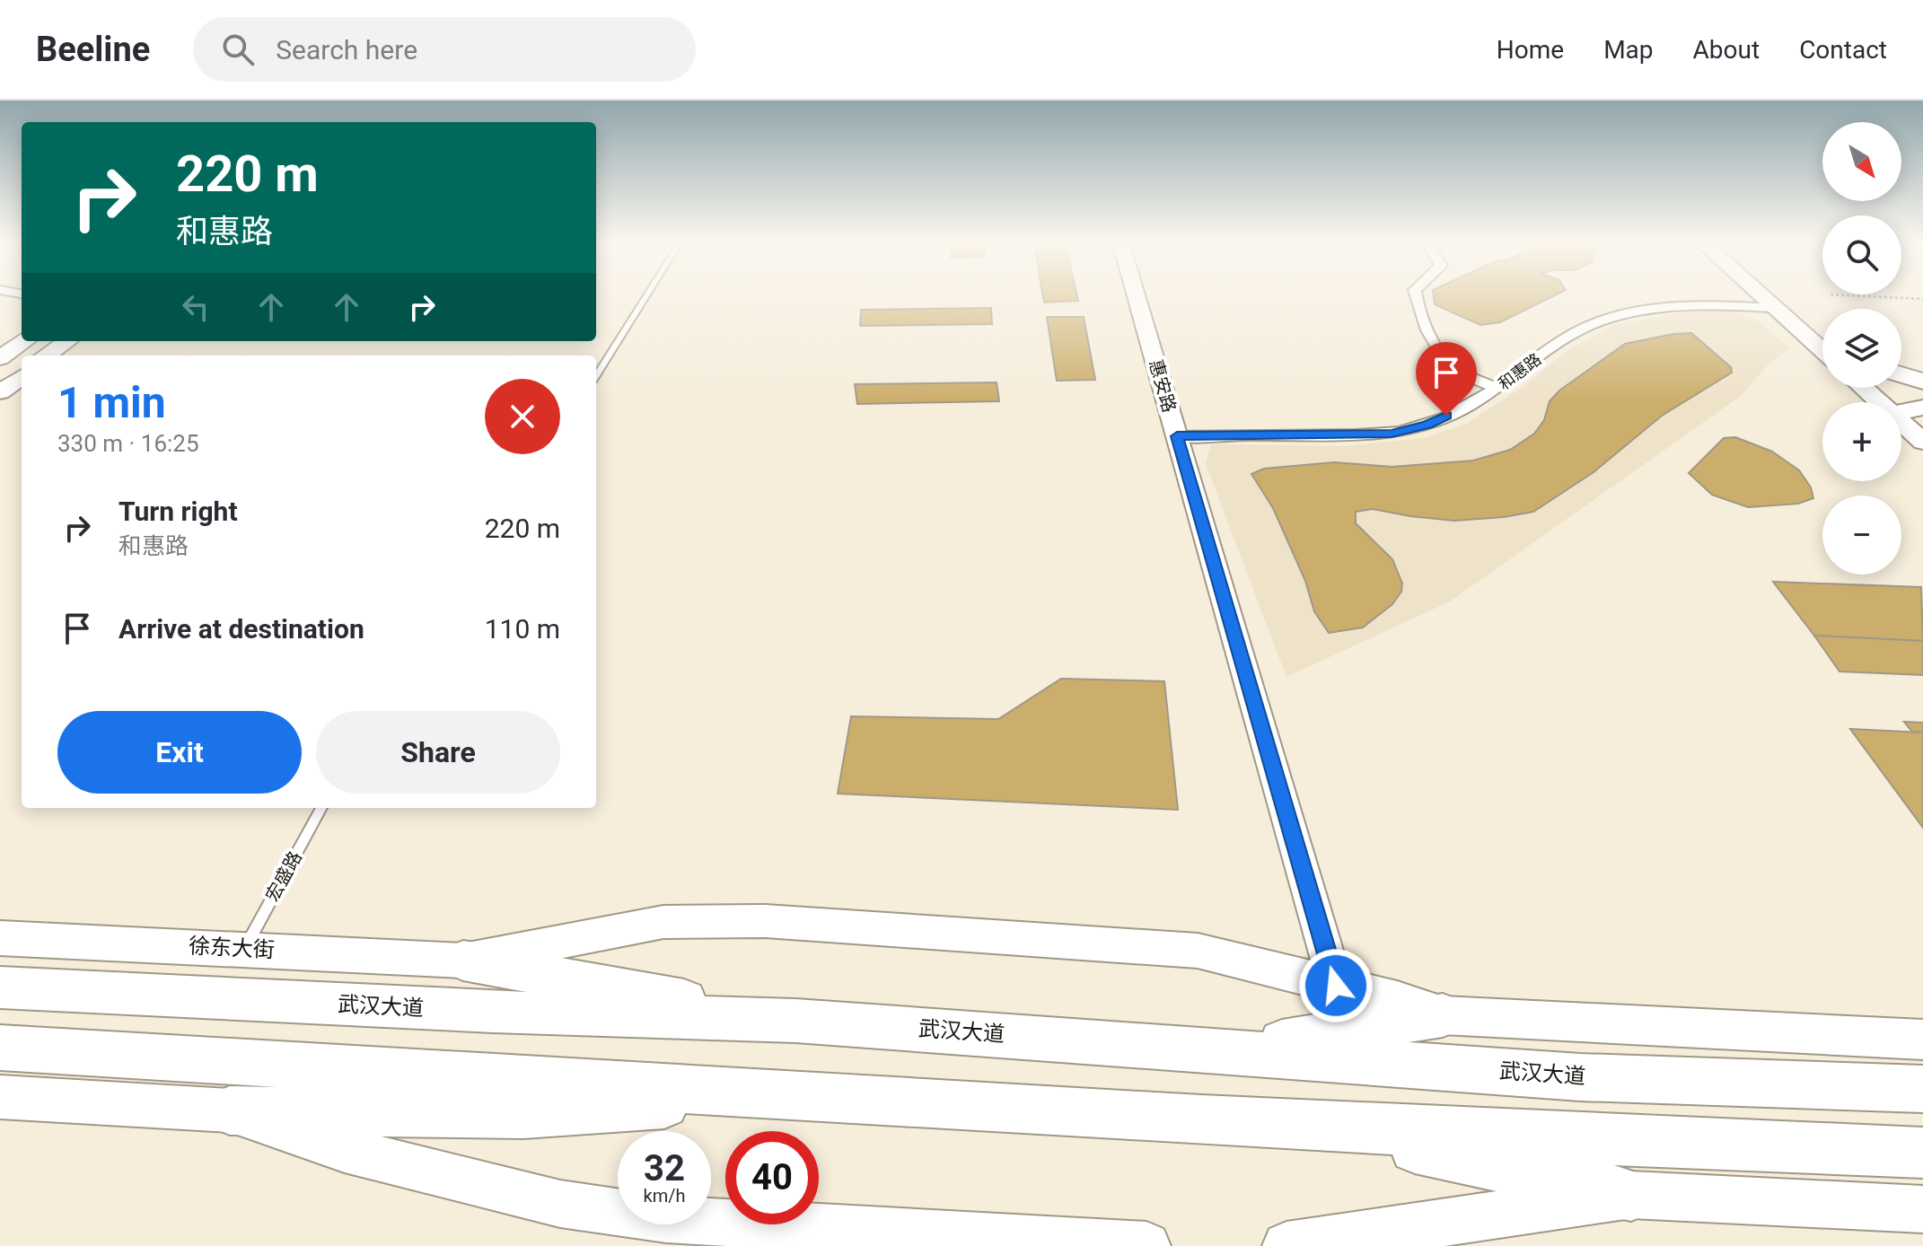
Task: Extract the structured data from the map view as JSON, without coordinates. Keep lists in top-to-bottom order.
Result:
{
  "streets": {
    "highway": ["武汉大道"],
    "main road": ["徐东大街"],
    "street": ["和惠路", "惠安路"],
    "lane": ["宏盛路"]
  },
  "crossings": [
    ["和惠路", "惠安路"],
    ["惠安路", "徐东大街"],
    ["宏盛路", "徐东大街"]
  ],
  "north": "bottom right",
  "page": {
    "header": "Beeline",
    "search": "Search here",
    "nav": [
      "Home",
      "Map",
      "About",
      "Contact"
    ],
    "map_buttons": ["+", "−"],
    "turn": ["220 m", "和惠路"],
    "heading": ["1 min", "330 m · 16:25"],
    "list": [
      {
        "name": "Turn right",
        "note": "和惠路",
        "value": "220 m"
      },
      {
        "name": "Arrive at destination",
        "value": "110 m"
      }
    ],
    "buttons": ["Exit", "Share"],
    "speed": "32 km/h",
    "limit": "40"
  }
}
